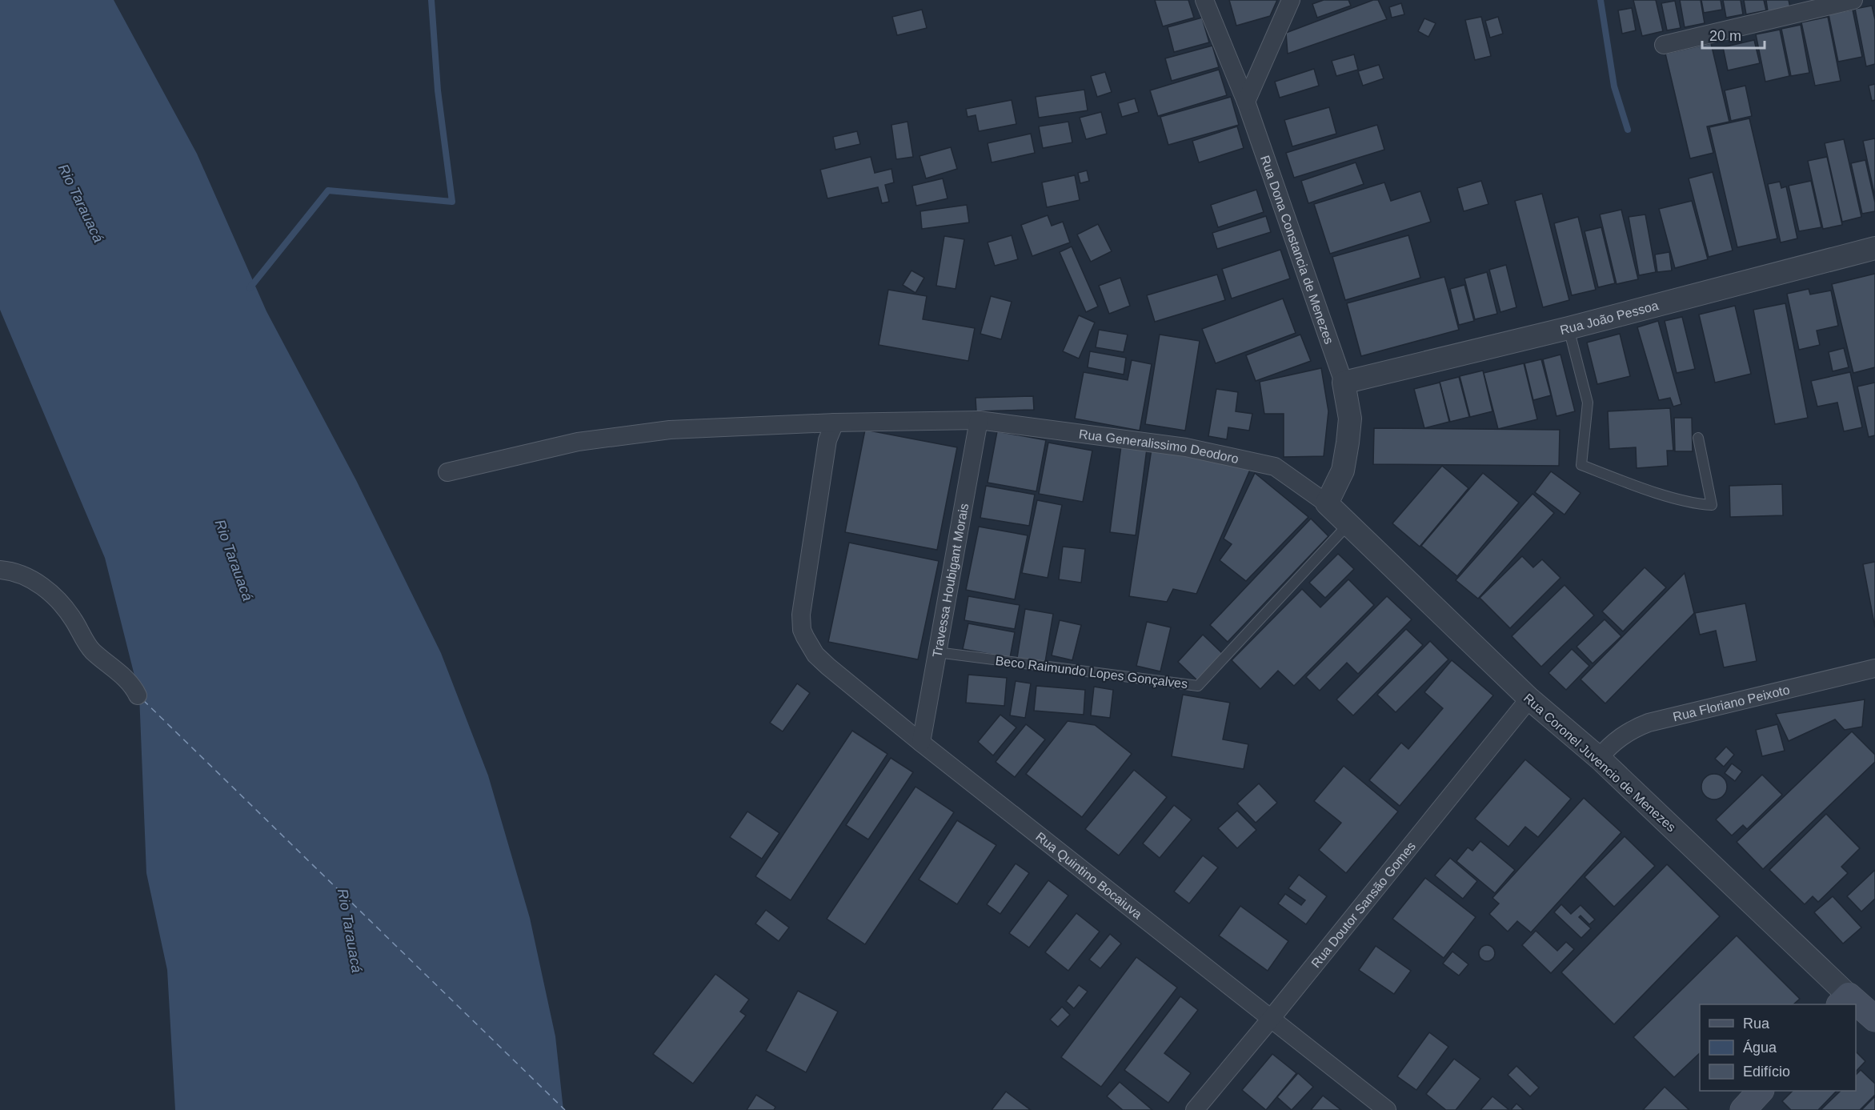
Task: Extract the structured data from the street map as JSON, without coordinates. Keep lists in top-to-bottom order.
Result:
{
  "streets": {
    "main road": ["Rua Coronel Juvencio de Menezes"],
    "street": [
      "Rua Dona Constancia de Menezes",
      "Rua João Pessoa",
      "Rua Generalissimo Deodoro",
      "Travessa Houbigant Morais",
      "Rua Floriano Peixoto",
      "Rua Quintino Bocaiuva",
      "Rua Doutor Sansão Gomes"
    ],
    "lane": ["Beco Raimundo Lopes Gonçalves"]
  },
  "crossings": [
    ["Rua Dona Constancia de Menezes", "Rua João Pessoa"],
    ["Rua Dona Constancia de Menezes", "Rua Generalissimo Deodoro"],
    ["Rua Dona Constancia de Menezes", "Rua Coronel Juvencio de Menezes"],
    ["Rua Generalissimo Deodoro", "Travessa Houbigant Morais"],
    ["Rua Generalissimo Deodoro", "Rua Coronel Juvencio de Menezes"],
    ["Rua Generalissimo Deodoro", "Rua Quintino Bocaiuva"],
    ["Travessa Houbigant Morais", "Beco Raimundo Lopes Gonçalves"],
    ["Travessa Houbigant Morais", "Rua Quintino Bocaiuva"],
    ["Beco Raimundo Lopes Gonçalves", "Rua Coronel Juvencio de Menezes"],
    ["Rua Floriano Peixoto", "Rua Coronel Juvencio de Menezes"],
    ["Rua Coronel Juvencio de Menezes", "Rua Doutor Sansão Gomes"],
    ["Rua Quintino Bocaiuva", "Rua Doutor Sansão Gomes"]
  ],
  "water": ["Rio Tarauacá"],
  "legend": ["Rua", "Água", "Edifício"],
  "scale_bar": "20 m"
}
